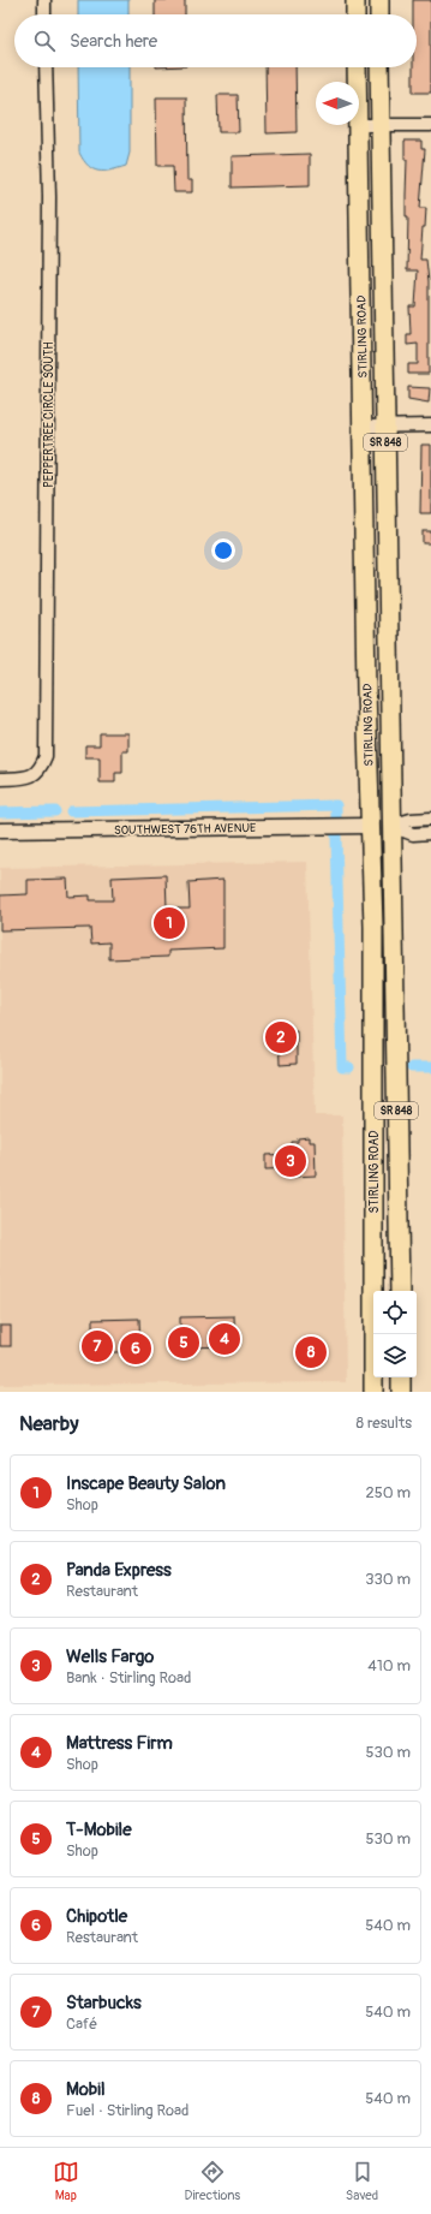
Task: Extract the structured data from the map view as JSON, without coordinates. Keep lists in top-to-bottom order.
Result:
{
  "streets": {
    "main road": ["STIRLING ROAD", "SR 848"],
    "street": ["PEPPERTREE CIRCLE SOUTH", "SOUTHWEST 76TH AVENUE"]
  },
  "crossings": [
    ["STIRLING ROAD", "SOUTHWEST 76TH AVENUE"]
  ],
  "north": "left",
  "page": {
    "search": "Search here",
    "pins": [
      "1",
      "2",
      "3",
      "4",
      "5",
      "7",
      "6",
      "8"
    ],
    "heading": ["Nearby", "8 results"],
    "list": [
      {
        "mark": "1",
        "name": "Inscape Beauty Salon",
        "note": "Shop",
        "value": "250 m"
      },
      {
        "mark": "2",
        "name": "Panda Express",
        "note": "Restaurant",
        "value": "330 m"
      },
      {
        "mark": "3",
        "name": "Wells Fargo",
        "note": "Bank · Stirling Road",
        "value": "410 m"
      },
      {
        "mark": "4",
        "name": "Mattress Firm",
        "note": "Shop",
        "value": "530 m"
      },
      {
        "mark": "5",
        "name": "T-Mobile",
        "note": "Shop",
        "value": "530 m"
      },
      {
        "mark": "6",
        "name": "Chipotle",
        "note": "Restaurant",
        "value": "540 m"
      },
      {
        "mark": "7",
        "name": "Starbucks",
        "note": "Café",
        "value": "540 m"
      },
      {
        "mark": "8",
        "name": "Mobil",
        "note": "Fuel · Stirling Road",
        "value": "540 m"
      }
    ],
    "nav": ["Map", "Directions", "Saved"]
  }
}
